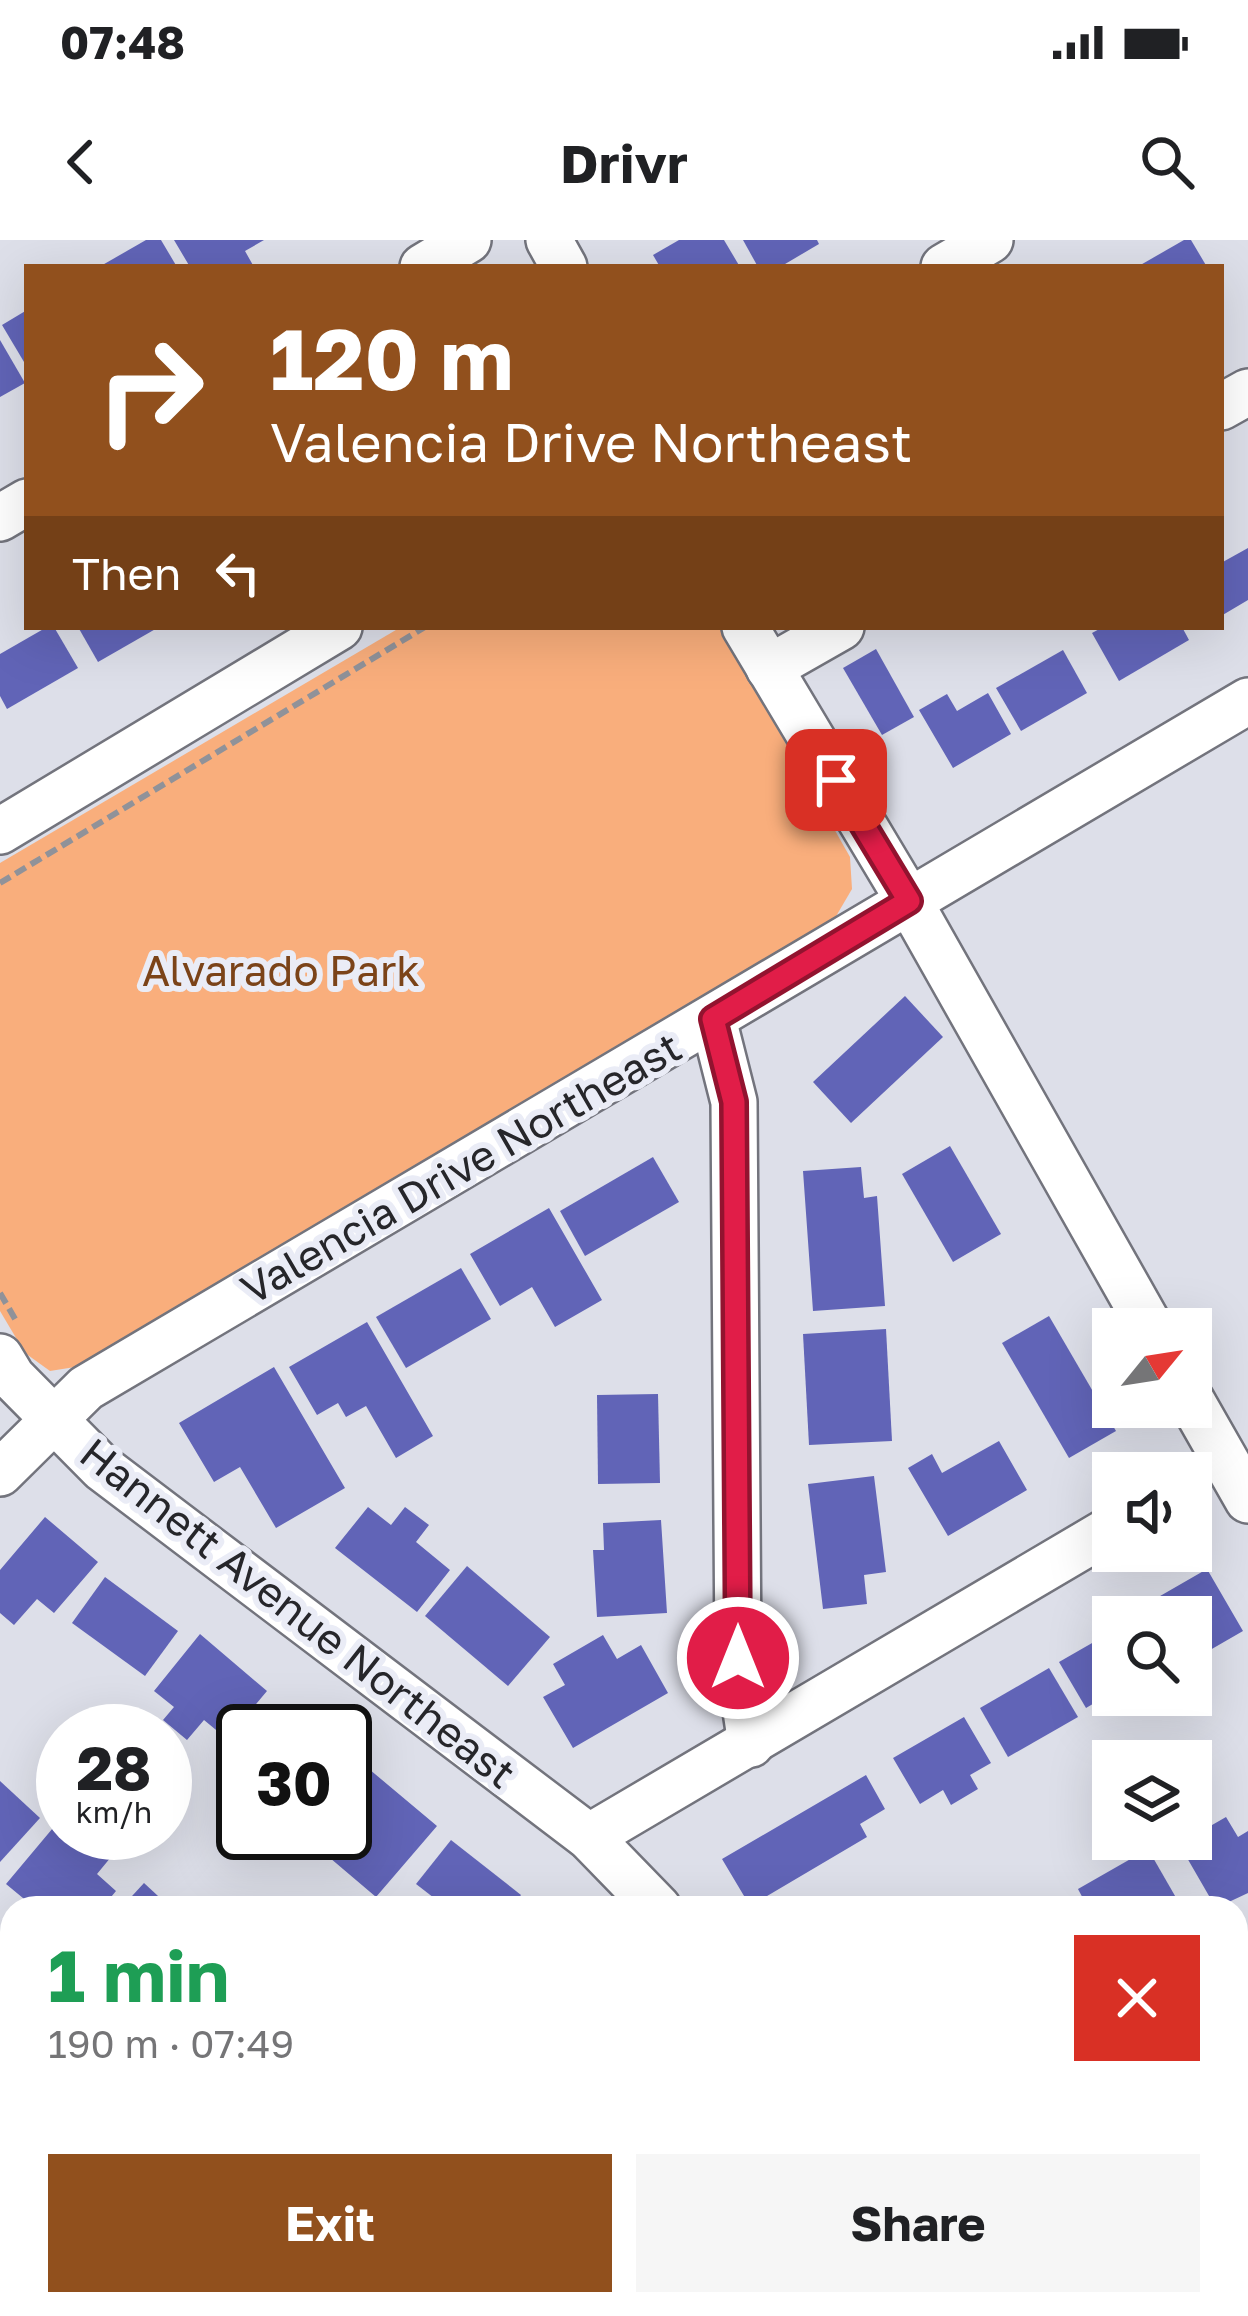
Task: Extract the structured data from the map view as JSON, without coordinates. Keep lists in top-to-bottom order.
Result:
{
  "streets": {
    "street": ["Valencia Drive Northeast", "Hannett Avenue Northeast"]
  },
  "crossings": [
    ["Valencia Drive Northeast", "Hannett Avenue Northeast"]
  ],
  "parks": ["Alvarado Park"],
  "north": "top right",
  "page": {
    "status": "07:48",
    "header": "Drivr",
    "turn": ["120 m", "Valencia Drive Northeast"],
    "then": "Then",
    "speed": "28 km/h",
    "limit": "30",
    "heading": ["1 min", "190 m · 07:49"],
    "buttons": ["Exit", "Share"]
  }
}
